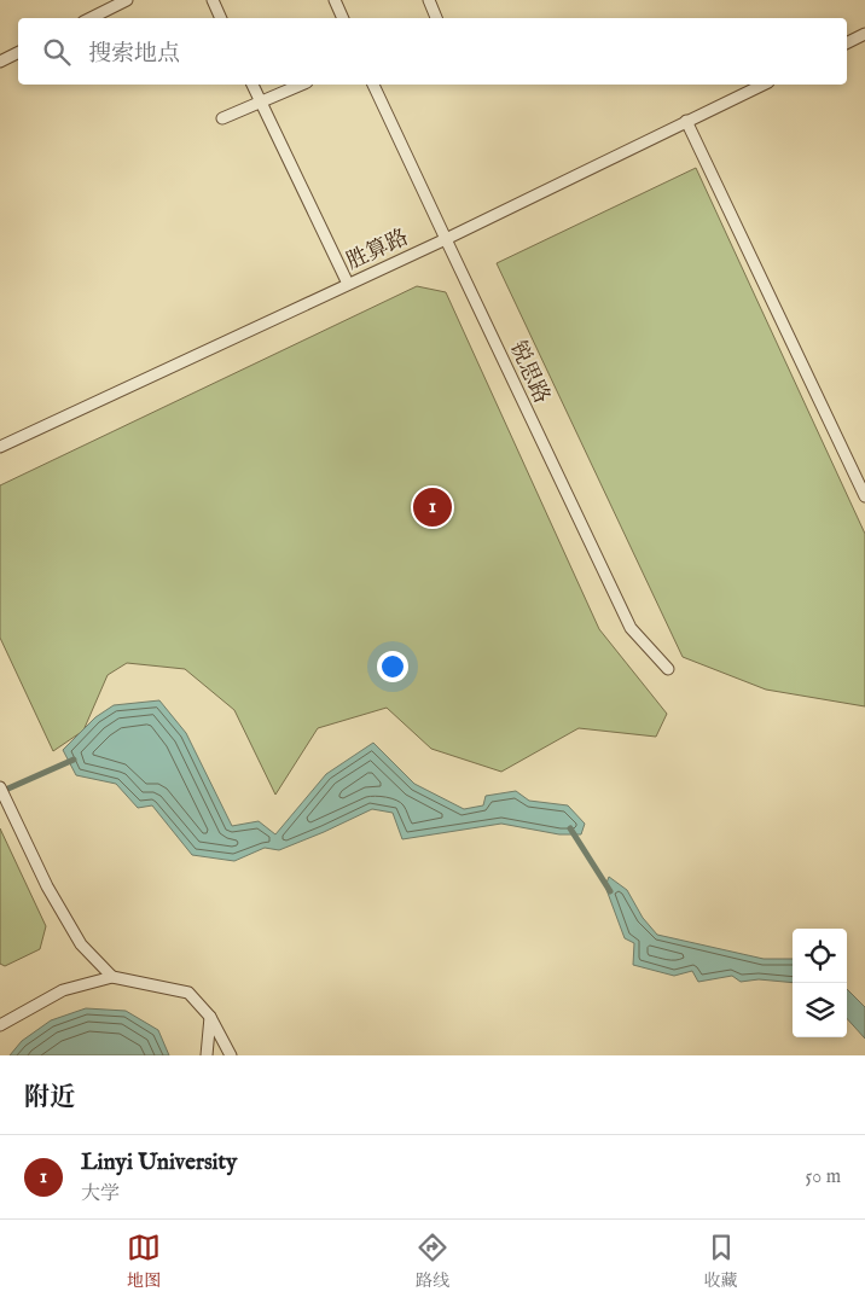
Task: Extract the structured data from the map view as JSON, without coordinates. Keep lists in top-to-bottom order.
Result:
{
  "streets": {
    "lane": ["胜算路", "锐思路"]
  },
  "crossings": [
    ["胜算路", "锐思路"]
  ],
  "page": {
    "search": "搜索地点",
    "pins": "1",
    "heading": "附近",
    "list": [
      {
        "mark": "1",
        "name": "Linyi University",
        "note": "大学",
        "value": "50 m"
      }
    ],
    "nav": ["地图", "路线", "收藏"]
  }
}
